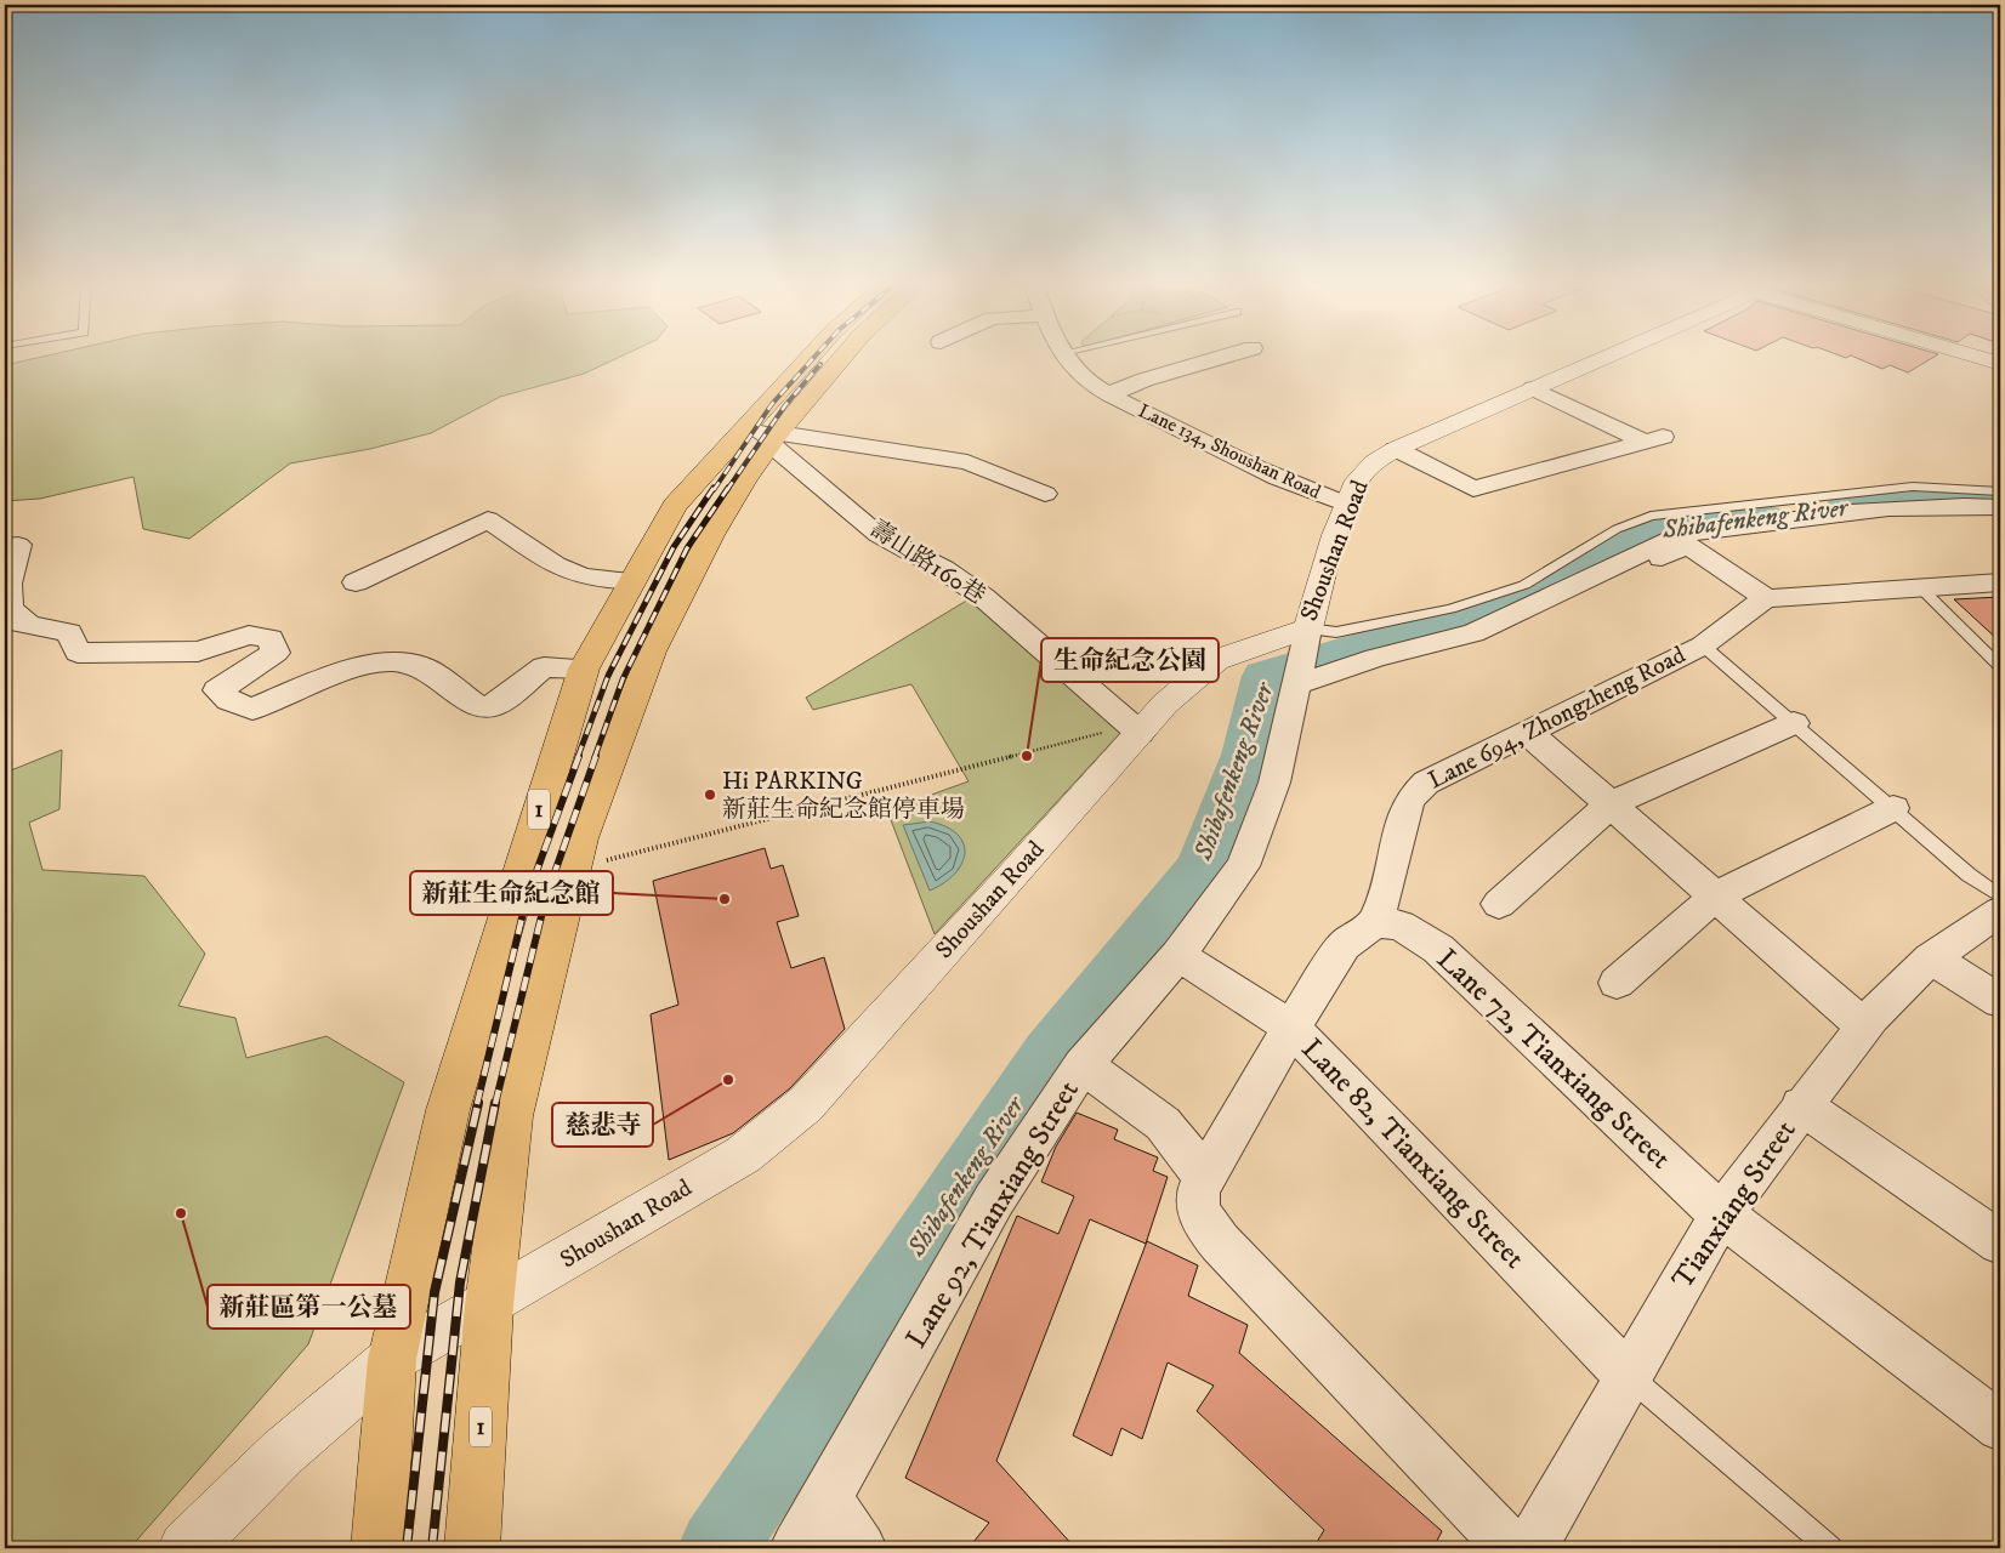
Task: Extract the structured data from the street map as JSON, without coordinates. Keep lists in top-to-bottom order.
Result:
{
  "streets": {
    "main road": ["1"],
    "street": [
      "Lane 134, Shoushan Road",
      "Shoushan Road",
      "壽山路160巷",
      "Lane 694, Zhongzheng Road",
      "Lane 72, Tianxiang Street",
      "Lane 82, Tianxiang Street",
      "Tianxiang Street",
      "Lane 92, Tianxiang Street"
    ]
  },
  "crossings": [
    ["Lane 134, Shoushan Road", "Shoushan Road"],
    ["Shoushan Road", "壽山路160巷"],
    ["Shoushan Road", "1"],
    ["壽山路160巷", "1"],
    ["Lane 694, Zhongzheng Road", "Lane 72, Tianxiang Street"],
    ["Lane 72, Tianxiang Street", "Tianxiang Street"],
    ["Lane 82, Tianxiang Street", "Tianxiang Street"]
  ],
  "water": ["Shibafenkeng River"],
  "places": [
    "生命紀念公園",
    "Hi PARKING 新莊生命紀念館停車場",
    "新莊生命紀念館",
    "慈悲寺",
    "新莊區第一公墓"
  ]
}
